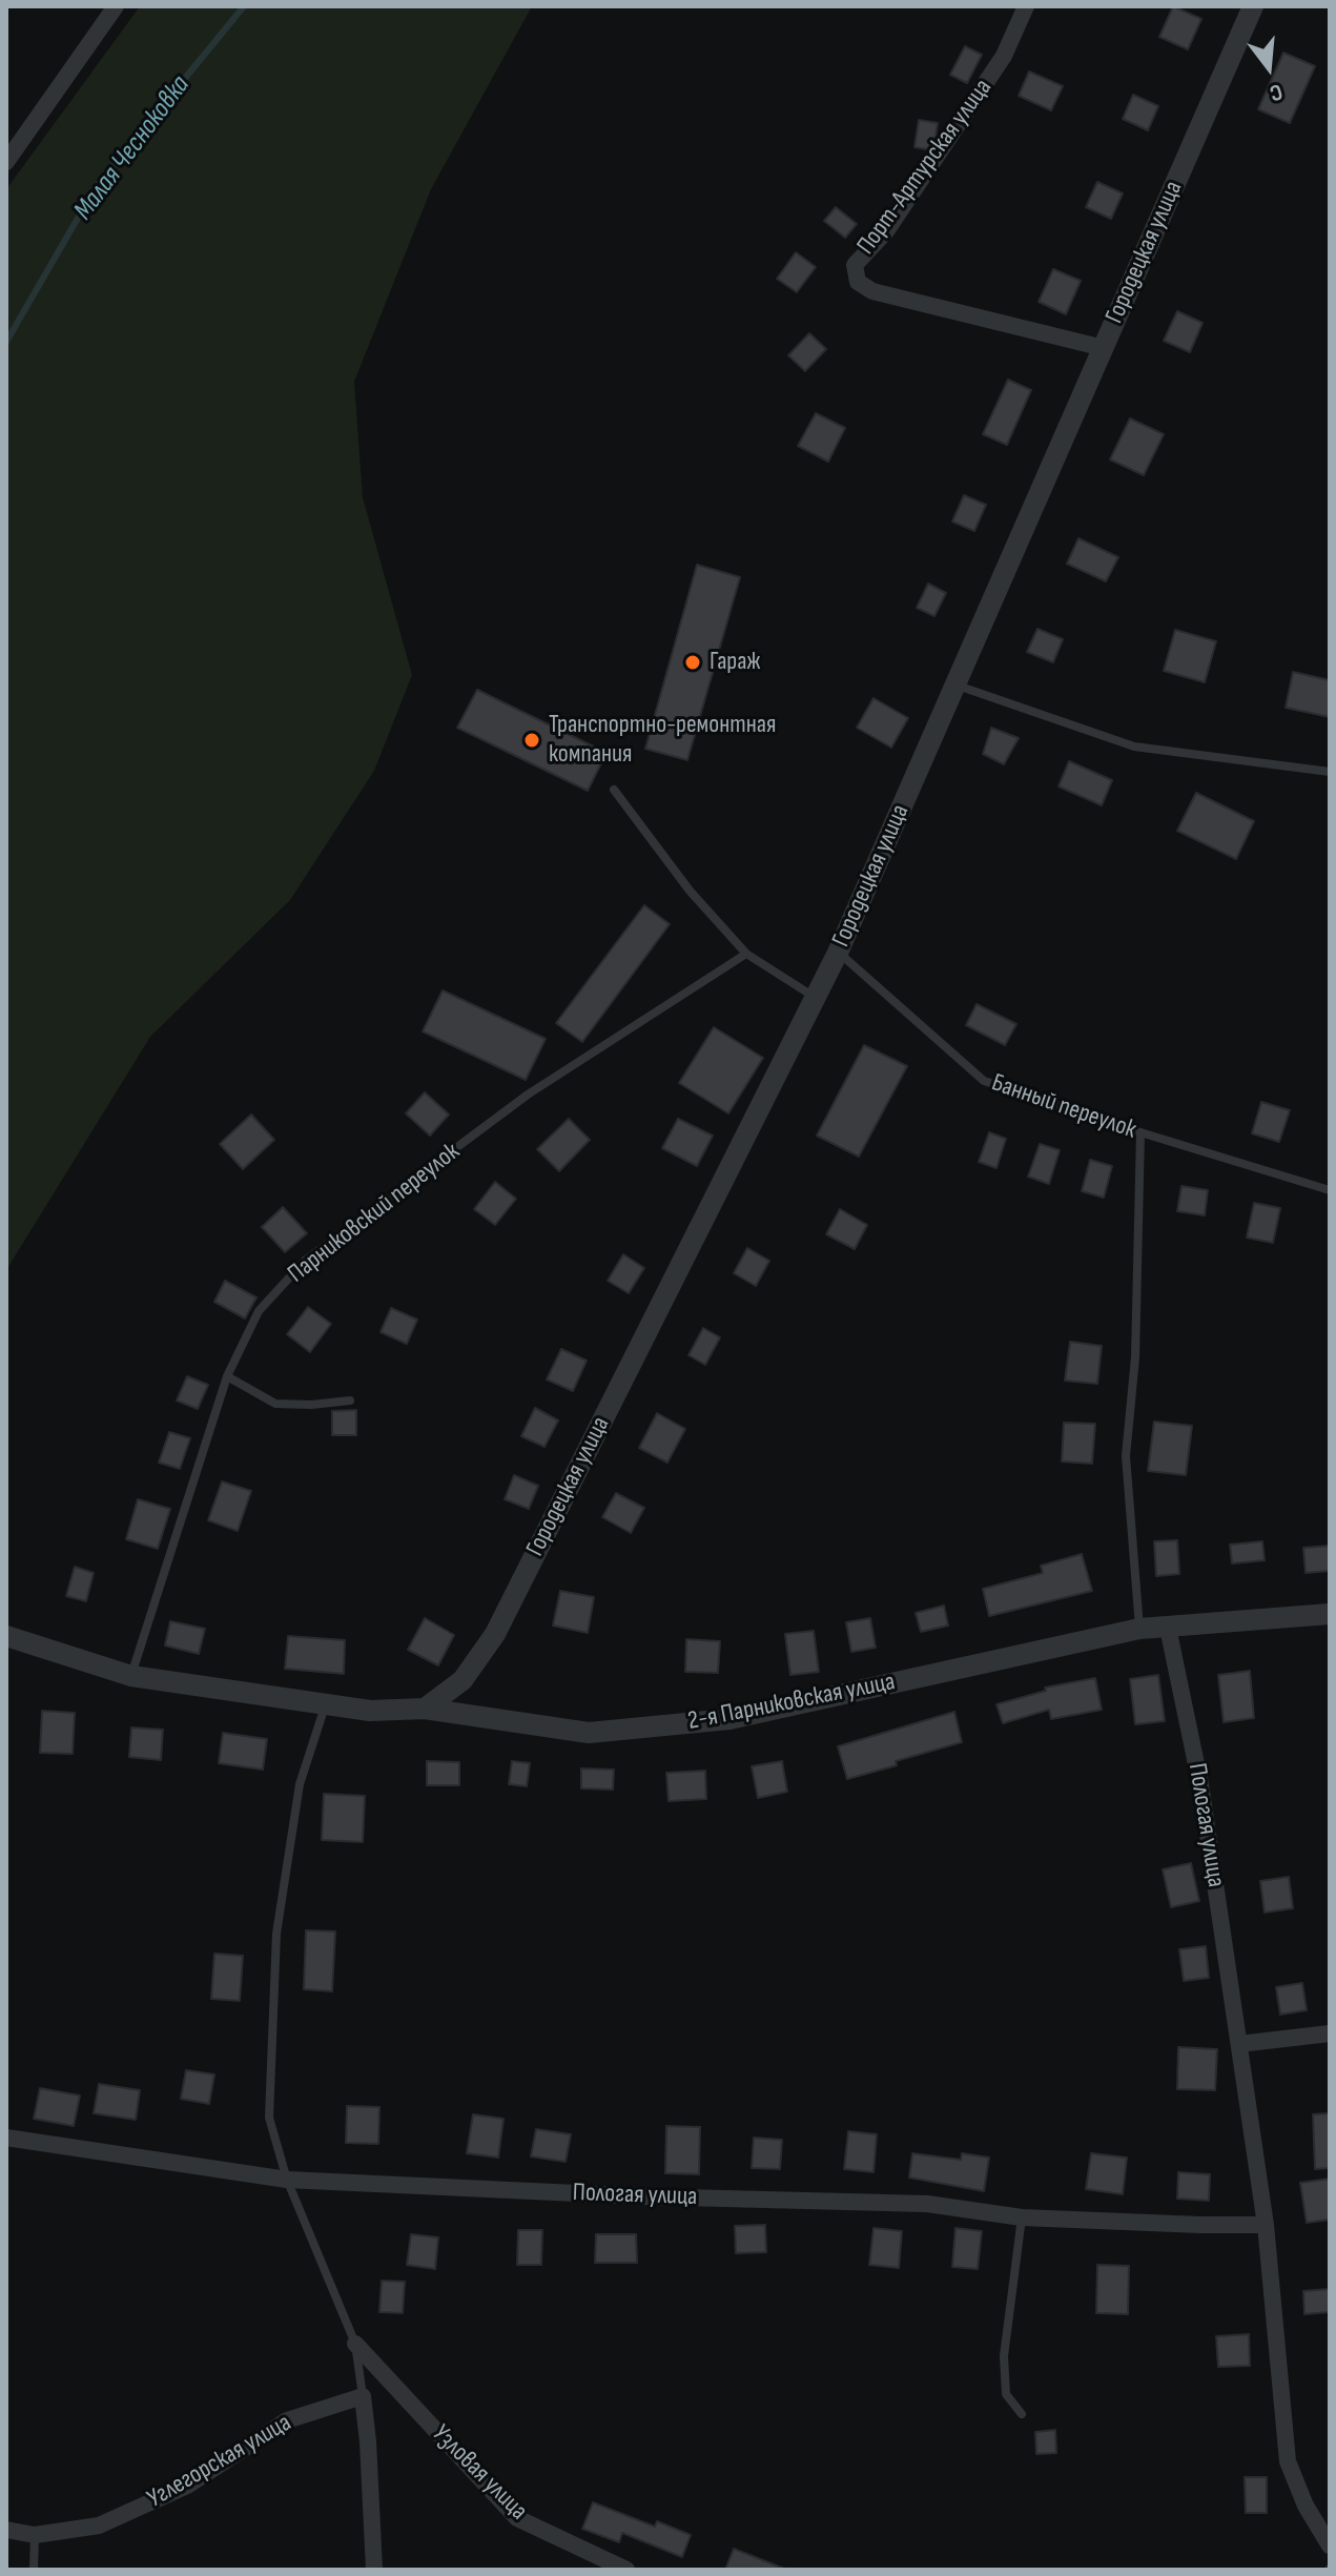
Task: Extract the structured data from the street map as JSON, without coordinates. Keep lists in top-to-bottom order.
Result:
{
  "streets": {
    "street": [
      "Порт-Артурская улица",
      "Городецкая улица",
      "2-я Парниковская улица",
      "Пологая улица",
      "Углегорская улица",
      "Узловая улица"
    ],
    "lane": ["Банный переулок", "Парниковский переулок"]
  },
  "crossings": [
    ["Порт-Артурская улица", "Городецкая улица"],
    ["Городецкая улица", "Банный переулок"],
    ["Городецкая улица", "2-я Парниковская улица"],
    ["Парниковский переулок", "2-я Парниковская улица"],
    ["2-я Парниковская улица", "Пологая улица"]
  ],
  "water": ["Малая Чесноковка"],
  "places": ["Гараж", "Транспортно-ремонтная компания"],
  "north": "bottom"
}
